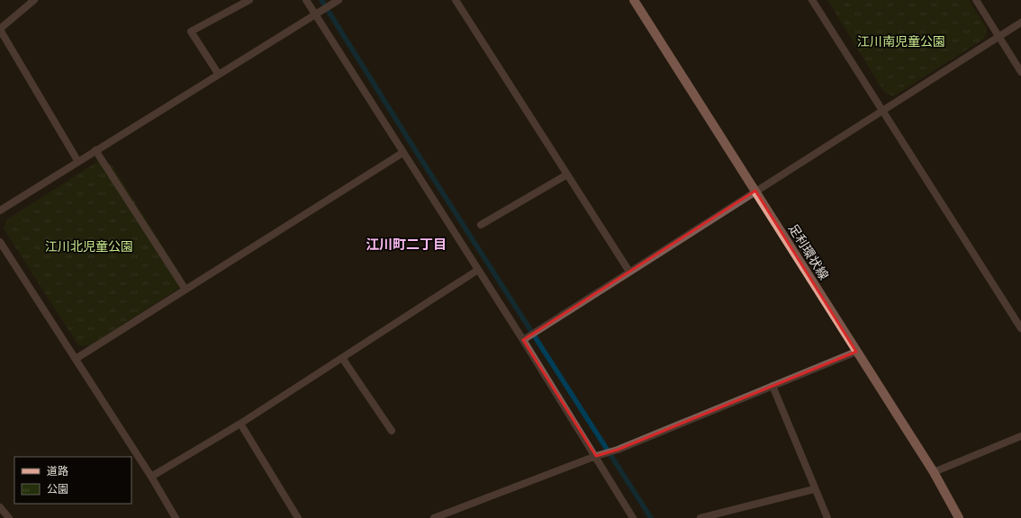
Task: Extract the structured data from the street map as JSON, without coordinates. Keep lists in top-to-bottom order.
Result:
{
  "streets": {
    "main road": ["足利環状線"]
  },
  "districts": ["江川町二丁目"],
  "parks": ["江川南児童公園", "江川北児童公園"],
  "legend": ["道路", "公園"]
}
